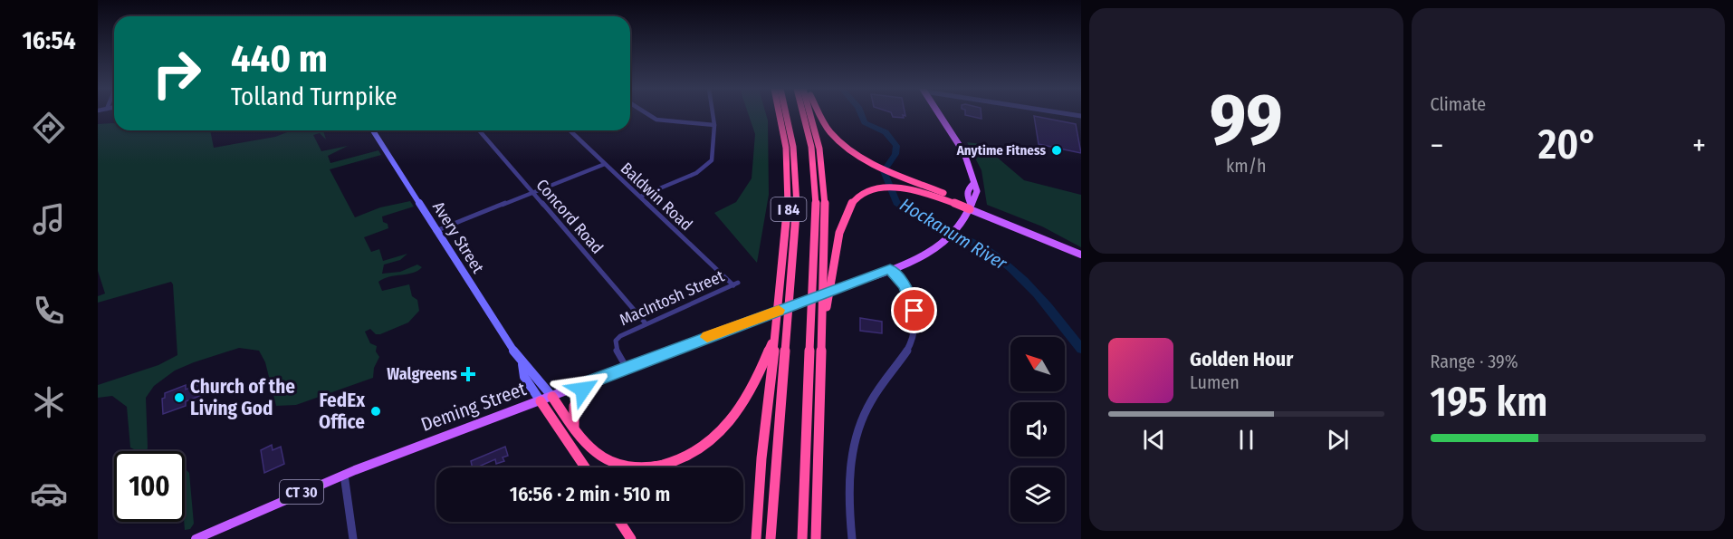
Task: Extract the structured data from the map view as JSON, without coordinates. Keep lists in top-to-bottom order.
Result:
{
  "streets": {
    "highway": ["I 84"],
    "main road": ["Avery Street", "Deming Street", "CT 30"],
    "street": ["Baldwin Road", "Concord Road", "MacIntosh Street"]
  },
  "crossings": [
    ["Baldwin Road", "MacIntosh Street"],
    ["Concord Road", "MacIntosh Street"],
    ["Avery Street", "Deming Street"],
    ["MacIntosh Street", "Deming Street"],
    ["Deming Street", "CT 30"]
  ],
  "water": ["Hockanum River"],
  "places": {
    "other": ["Anytime Fitness", "Church of the Living God", "FedEx Office"],
    "health": ["Walgreens"]
  },
  "north": "top left",
  "page": {
    "tabs": "16:54",
    "tile": [
      ["99", "km/h"],
      "Climate",
      ["Range · 39%", "195 km"]
    ],
    "turn": ["440 m", "Tolland Turnpike"],
    "heat": ["−", "20°", "+"],
    "song": ["Golden Hour", "Lumen"],
    "limit": "100",
    "trip": "16:56 · 2 min · 510 m"
  }
}
